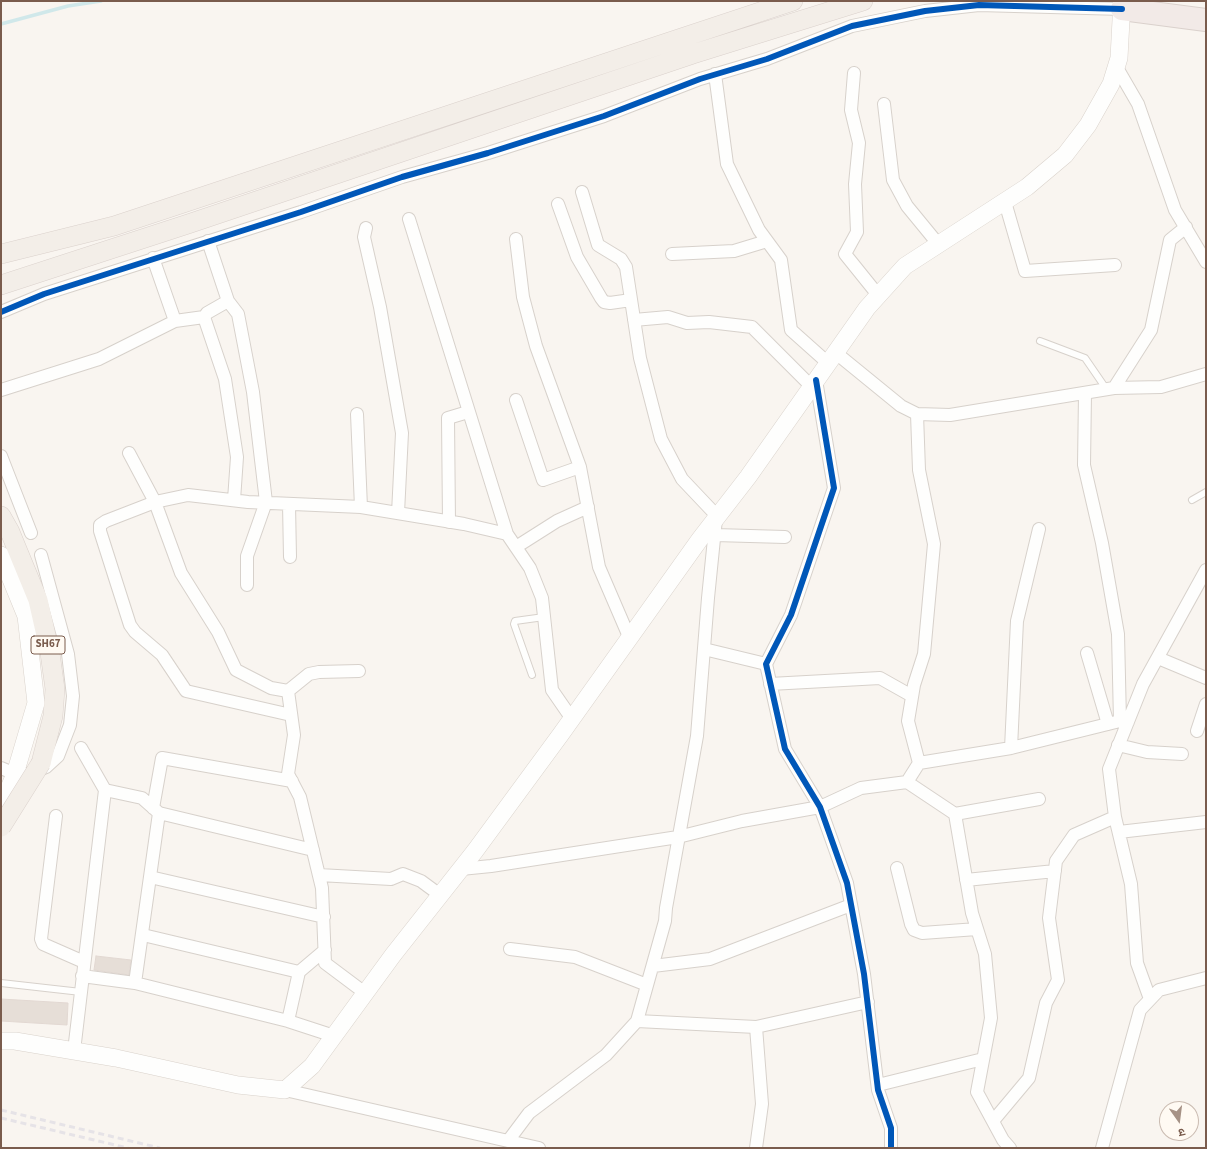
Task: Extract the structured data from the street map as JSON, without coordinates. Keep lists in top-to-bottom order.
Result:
{
  "streets": {
    "main road": ["SH67"]
  },
  "north": "bottom"
}
